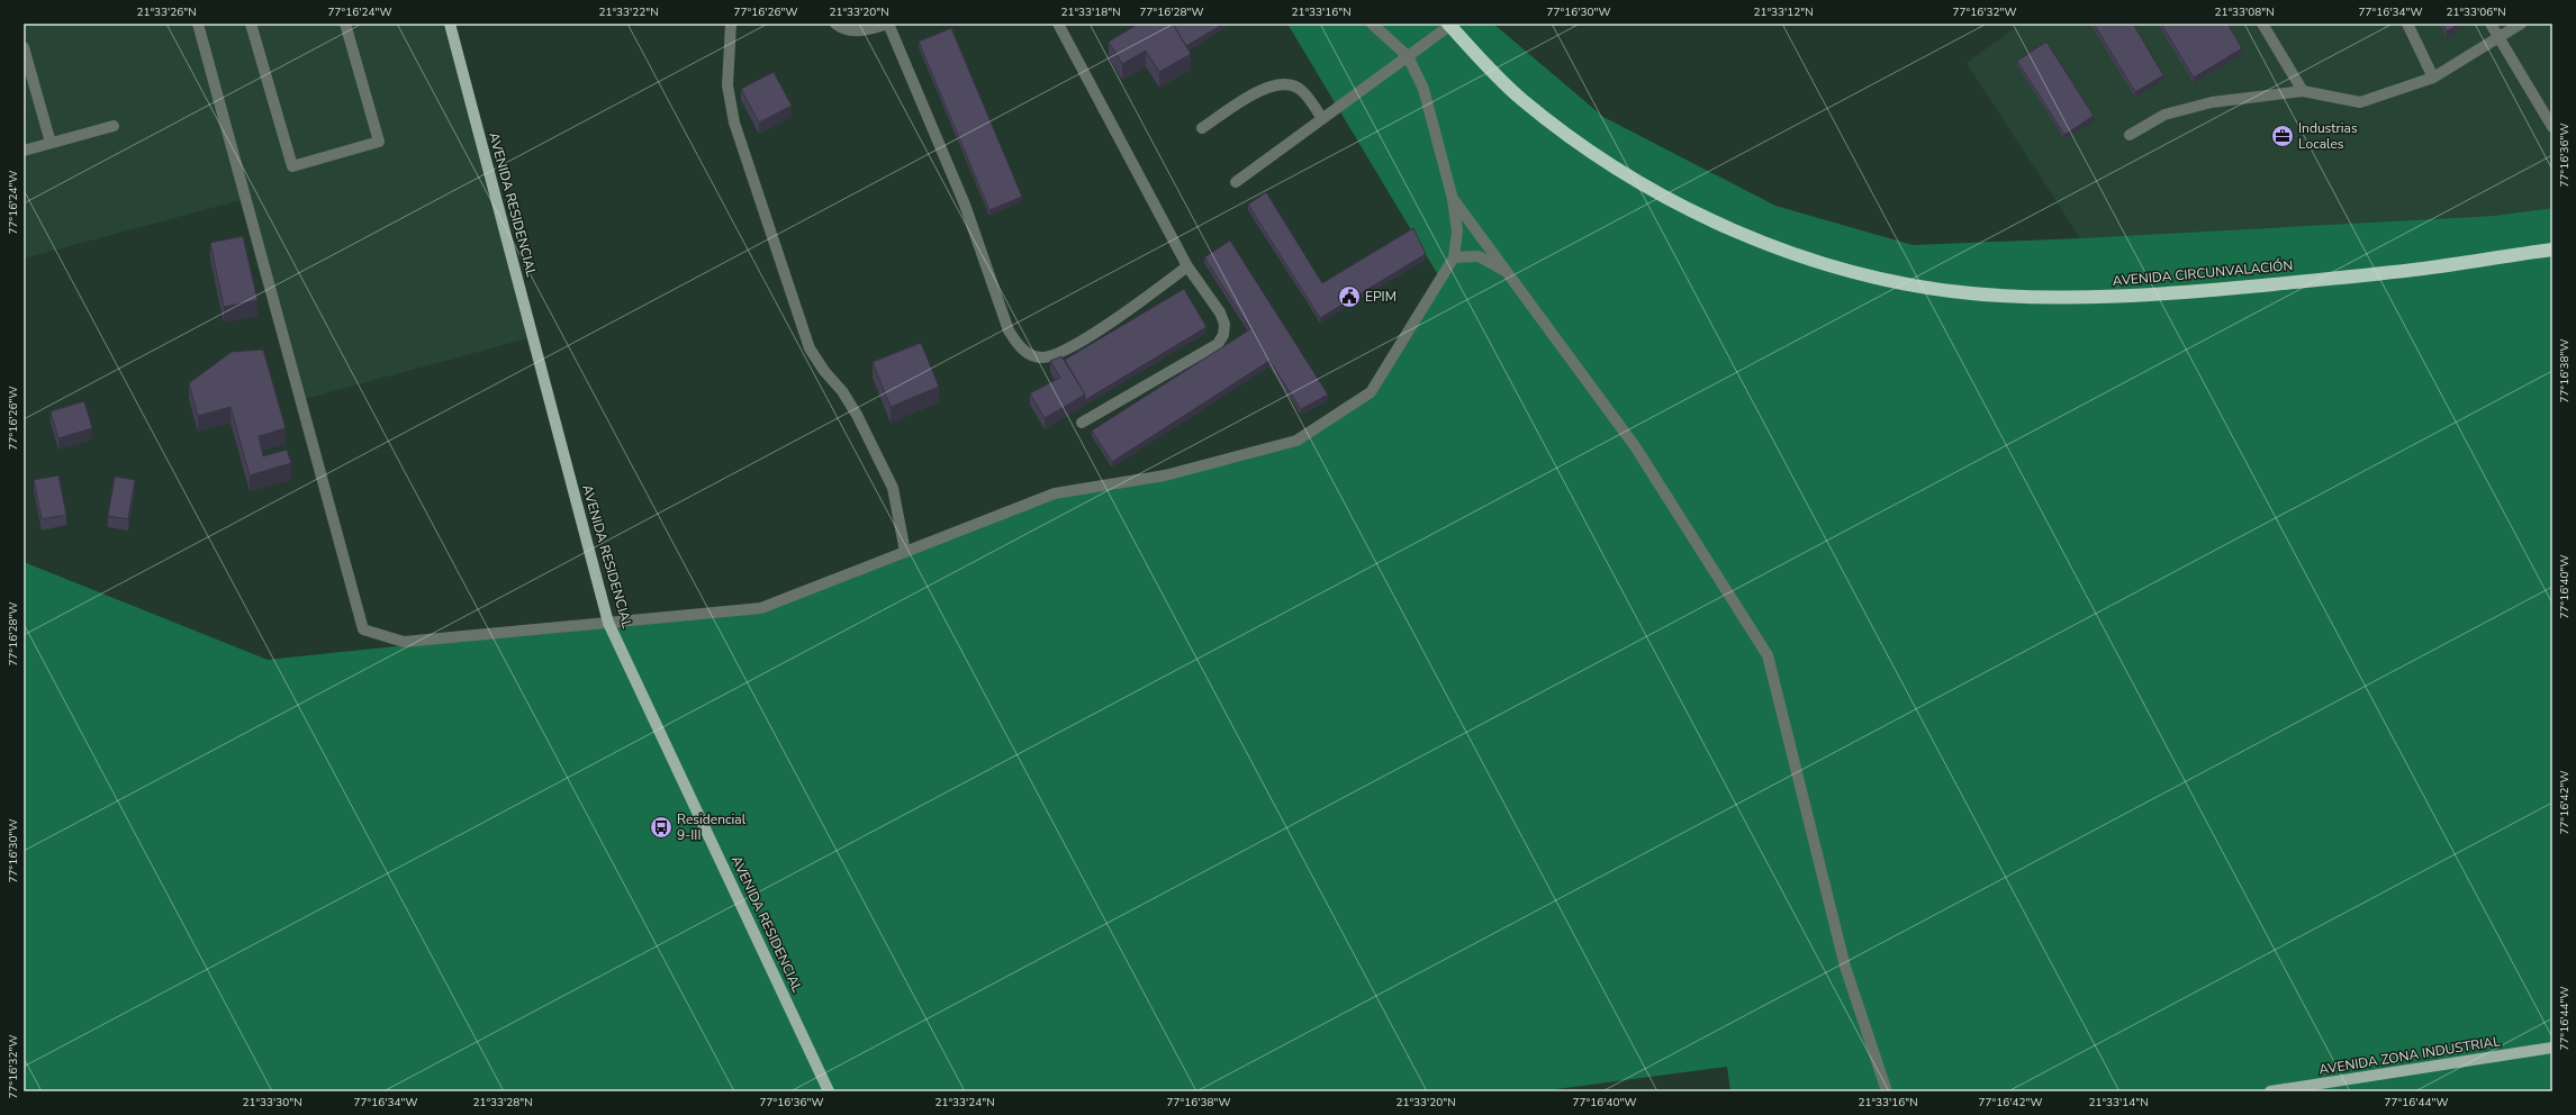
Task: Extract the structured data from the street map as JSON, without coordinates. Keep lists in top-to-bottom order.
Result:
{
  "streets": {
    "highway": ["AVENIDA CIRCUNVALACIÓN"],
    "main road": ["AVENIDA RESIDENCIAL", "AVENIDA ZONA INDUSTRIAL"]
  },
  "places": {
    "office": ["Industrias Locales"],
    "public building": ["EPIM"],
    "bus stop": ["Residencial 9-III"]
  },
  "coordinates": [
    "21°33'26\"N",
    "77°16'24\"W",
    "21°33'22\"N",
    "77°16'26\"W",
    "21°33'20\"N",
    "21°33'18\"N",
    "77°16'28\"W",
    "21°33'16\"N",
    "77°16'30\"W",
    "21°33'12\"N",
    "77°16'32\"W",
    "21°33'08\"N",
    "77°16'34\"W",
    "21°33'06\"N",
    "77°16'36\"W",
    "77°16'38\"W",
    "77°16'40\"W",
    "77°16'42\"W",
    "77°16'44\"W",
    "21°33'30\"N",
    "21°33'28\"N",
    "21°33'24\"N",
    "21°33'14\"N"
  ]
}
